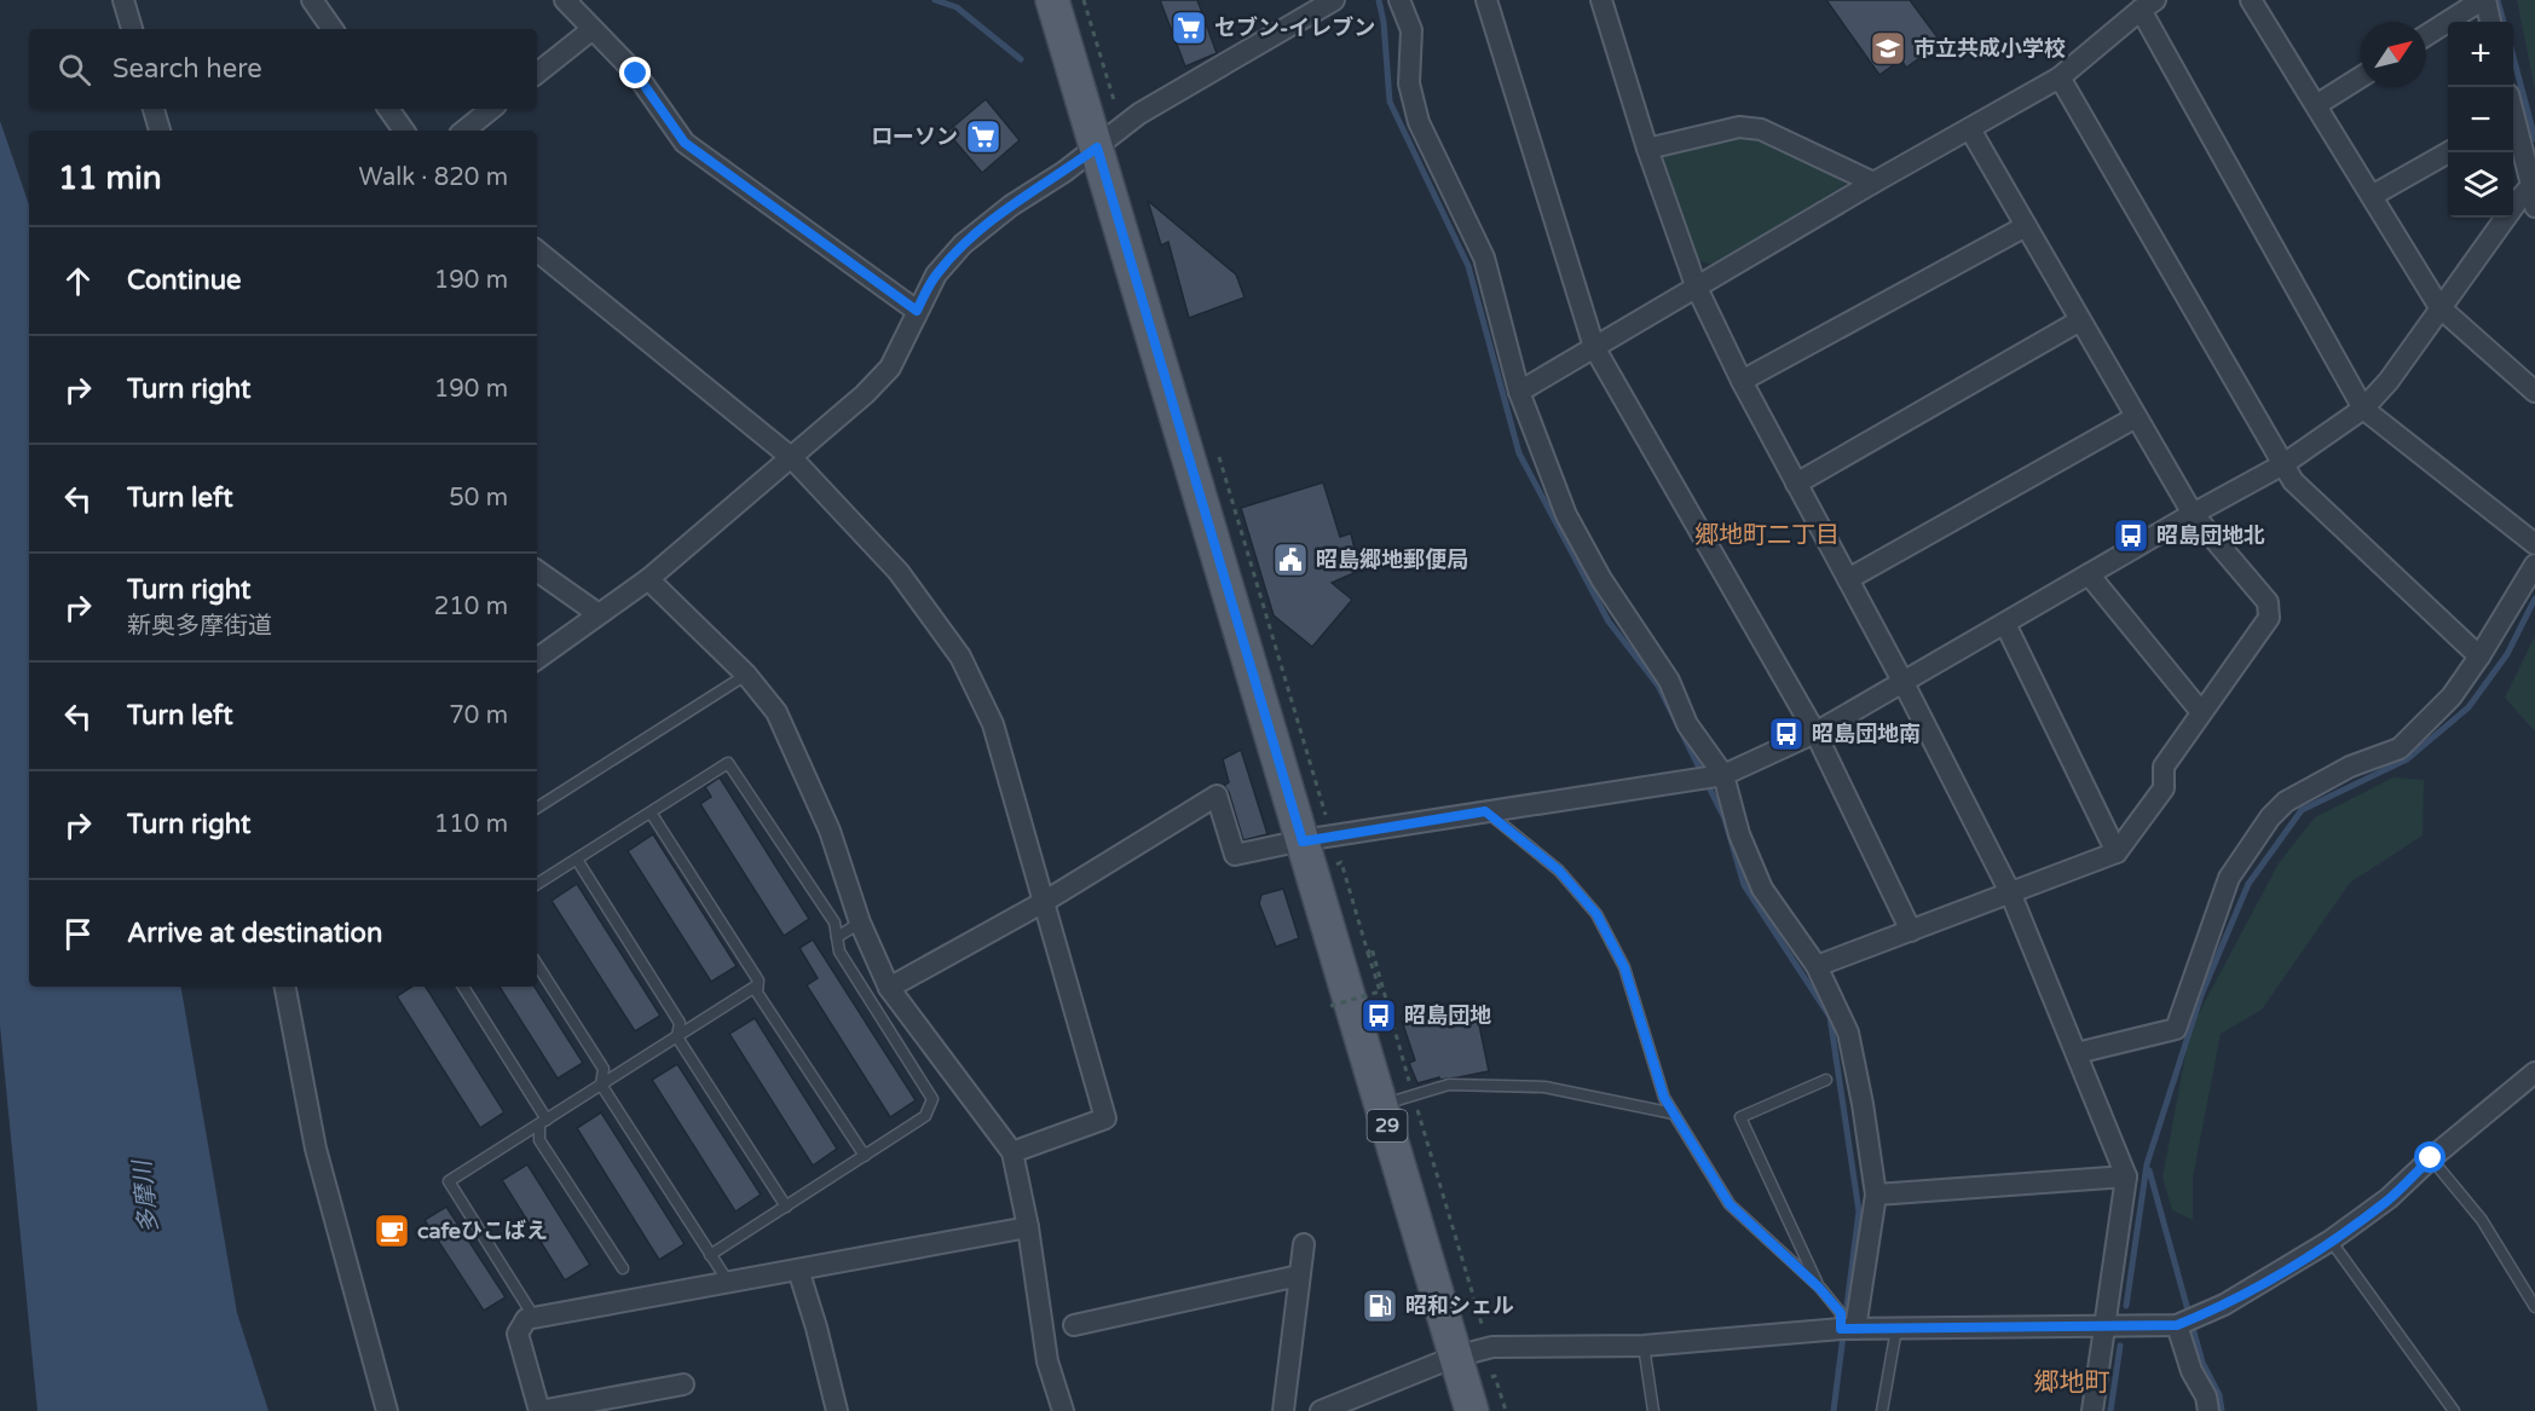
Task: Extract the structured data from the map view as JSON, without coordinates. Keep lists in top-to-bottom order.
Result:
{
  "streets": {
    "main road": ["29"]
  },
  "districts": ["郷地町二丁目", "郷地町"],
  "water": ["多摩川"],
  "places": {
    "supermarket": ["セブン-イレブン", "ローソン"],
    "school or university": ["市立共成小学校"],
    "bus stop": ["昭島団地北", "昭島団地南", "昭島団地"],
    "public building": ["昭島郷地郵便局"],
    "cafe": ["cafeひこばえ"],
    "fuel station": ["昭和シェル"]
  },
  "north": "top right",
  "page": {
    "map_buttons": ["+", "−"],
    "search": "Search here",
    "heading": ["11 min", "Walk · 820 m"],
    "list": [
      ["Continue", "190 m"],
      ["Turn right", "190 m"],
      ["Turn left", "50 m"],
      ["Turn right", "新奥多摩街道", "210 m"],
      ["Turn left", "70 m"],
      ["Turn right", "110 m"],
      "Arrive at destination"
    ]
  }
}
